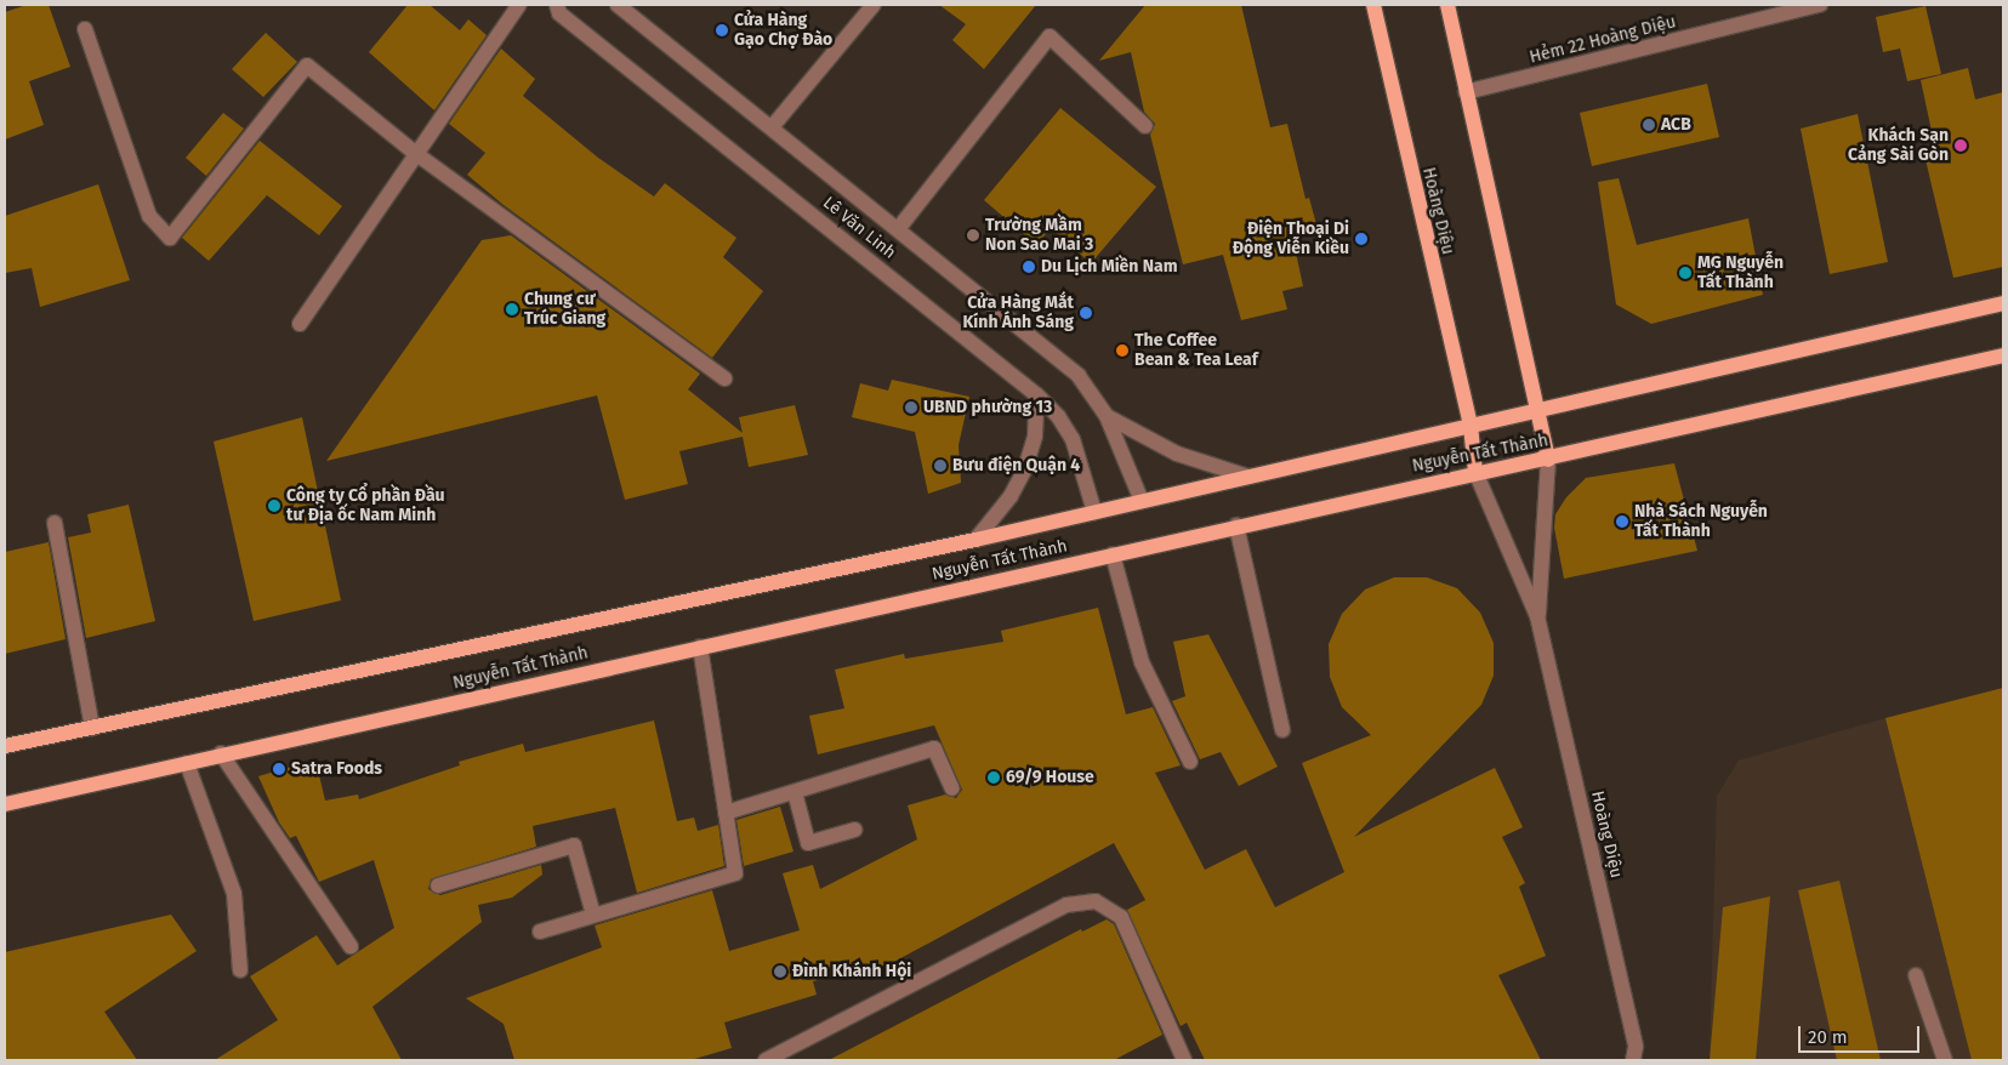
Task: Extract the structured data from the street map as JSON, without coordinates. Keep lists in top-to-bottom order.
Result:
{
  "streets": {
    "main road": ["Hoàng Diệu", "Nguyễn Tất Thành"],
    "street": ["Hẻm 22 Hoàng Diệu", "Lê Văn Linh"]
  },
  "crossings": [
    ["Hoàng Diệu", "Nguyễn Tất Thành"],
    ["Lê Văn Linh", "Nguyễn Tất Thành"]
  ],
  "places": [
    "Cửa Hàng Gạo Chợ Đào",
    "ACB",
    "Khách Sạn Cảng Sài Gòn",
    "Trường Mầm Non Sao Mai 3",
    "Điện Thoại Di Động Viễn Kiều",
    "Du Lịch Miền Nam",
    "MG Nguyễn Tất Thành",
    "Chung cư Trúc Giang",
    "Cửa Hàng Mắt Kính Ánh Sáng",
    "The Coffee Bean & Tea Leaf",
    "UBND phường 13",
    "Bưu điện Quận 4",
    "Công ty Cổ phần Đầu tư Địa ốc Nam Minh",
    "Nhà Sách Nguyễn Tất Thành",
    "Satra Foods",
    "69/9 House",
    "Đình Khánh Hội"
  ],
  "scale_bar": "20 m"
}
